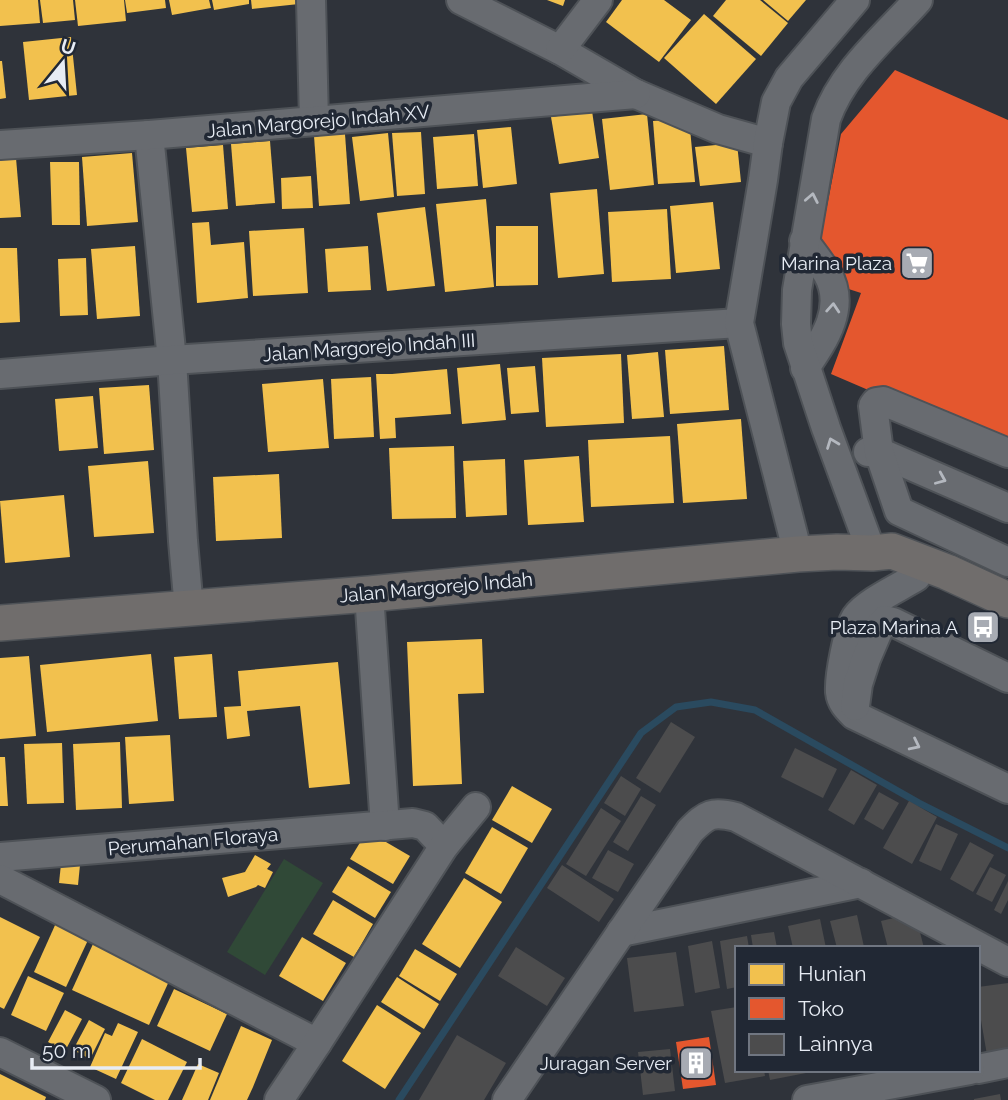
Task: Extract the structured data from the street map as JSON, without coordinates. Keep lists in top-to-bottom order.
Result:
{
  "streets": {
    "main road": ["Jalan Margorejo Indah"],
    "street": ["Jalan Margorejo Indah XV", "Jalan Margorejo Indah III", "Perumahan Floraya"]
  },
  "places": {
    "supermarket": ["Marina Plaza"],
    "bus stop": ["Plaza Marina A"],
    "building": ["Juragan Server"]
  },
  "legend": ["Hunian", "Toko", "Lainnya"],
  "scale_bar": "50 m",
  "north": "top"
}
